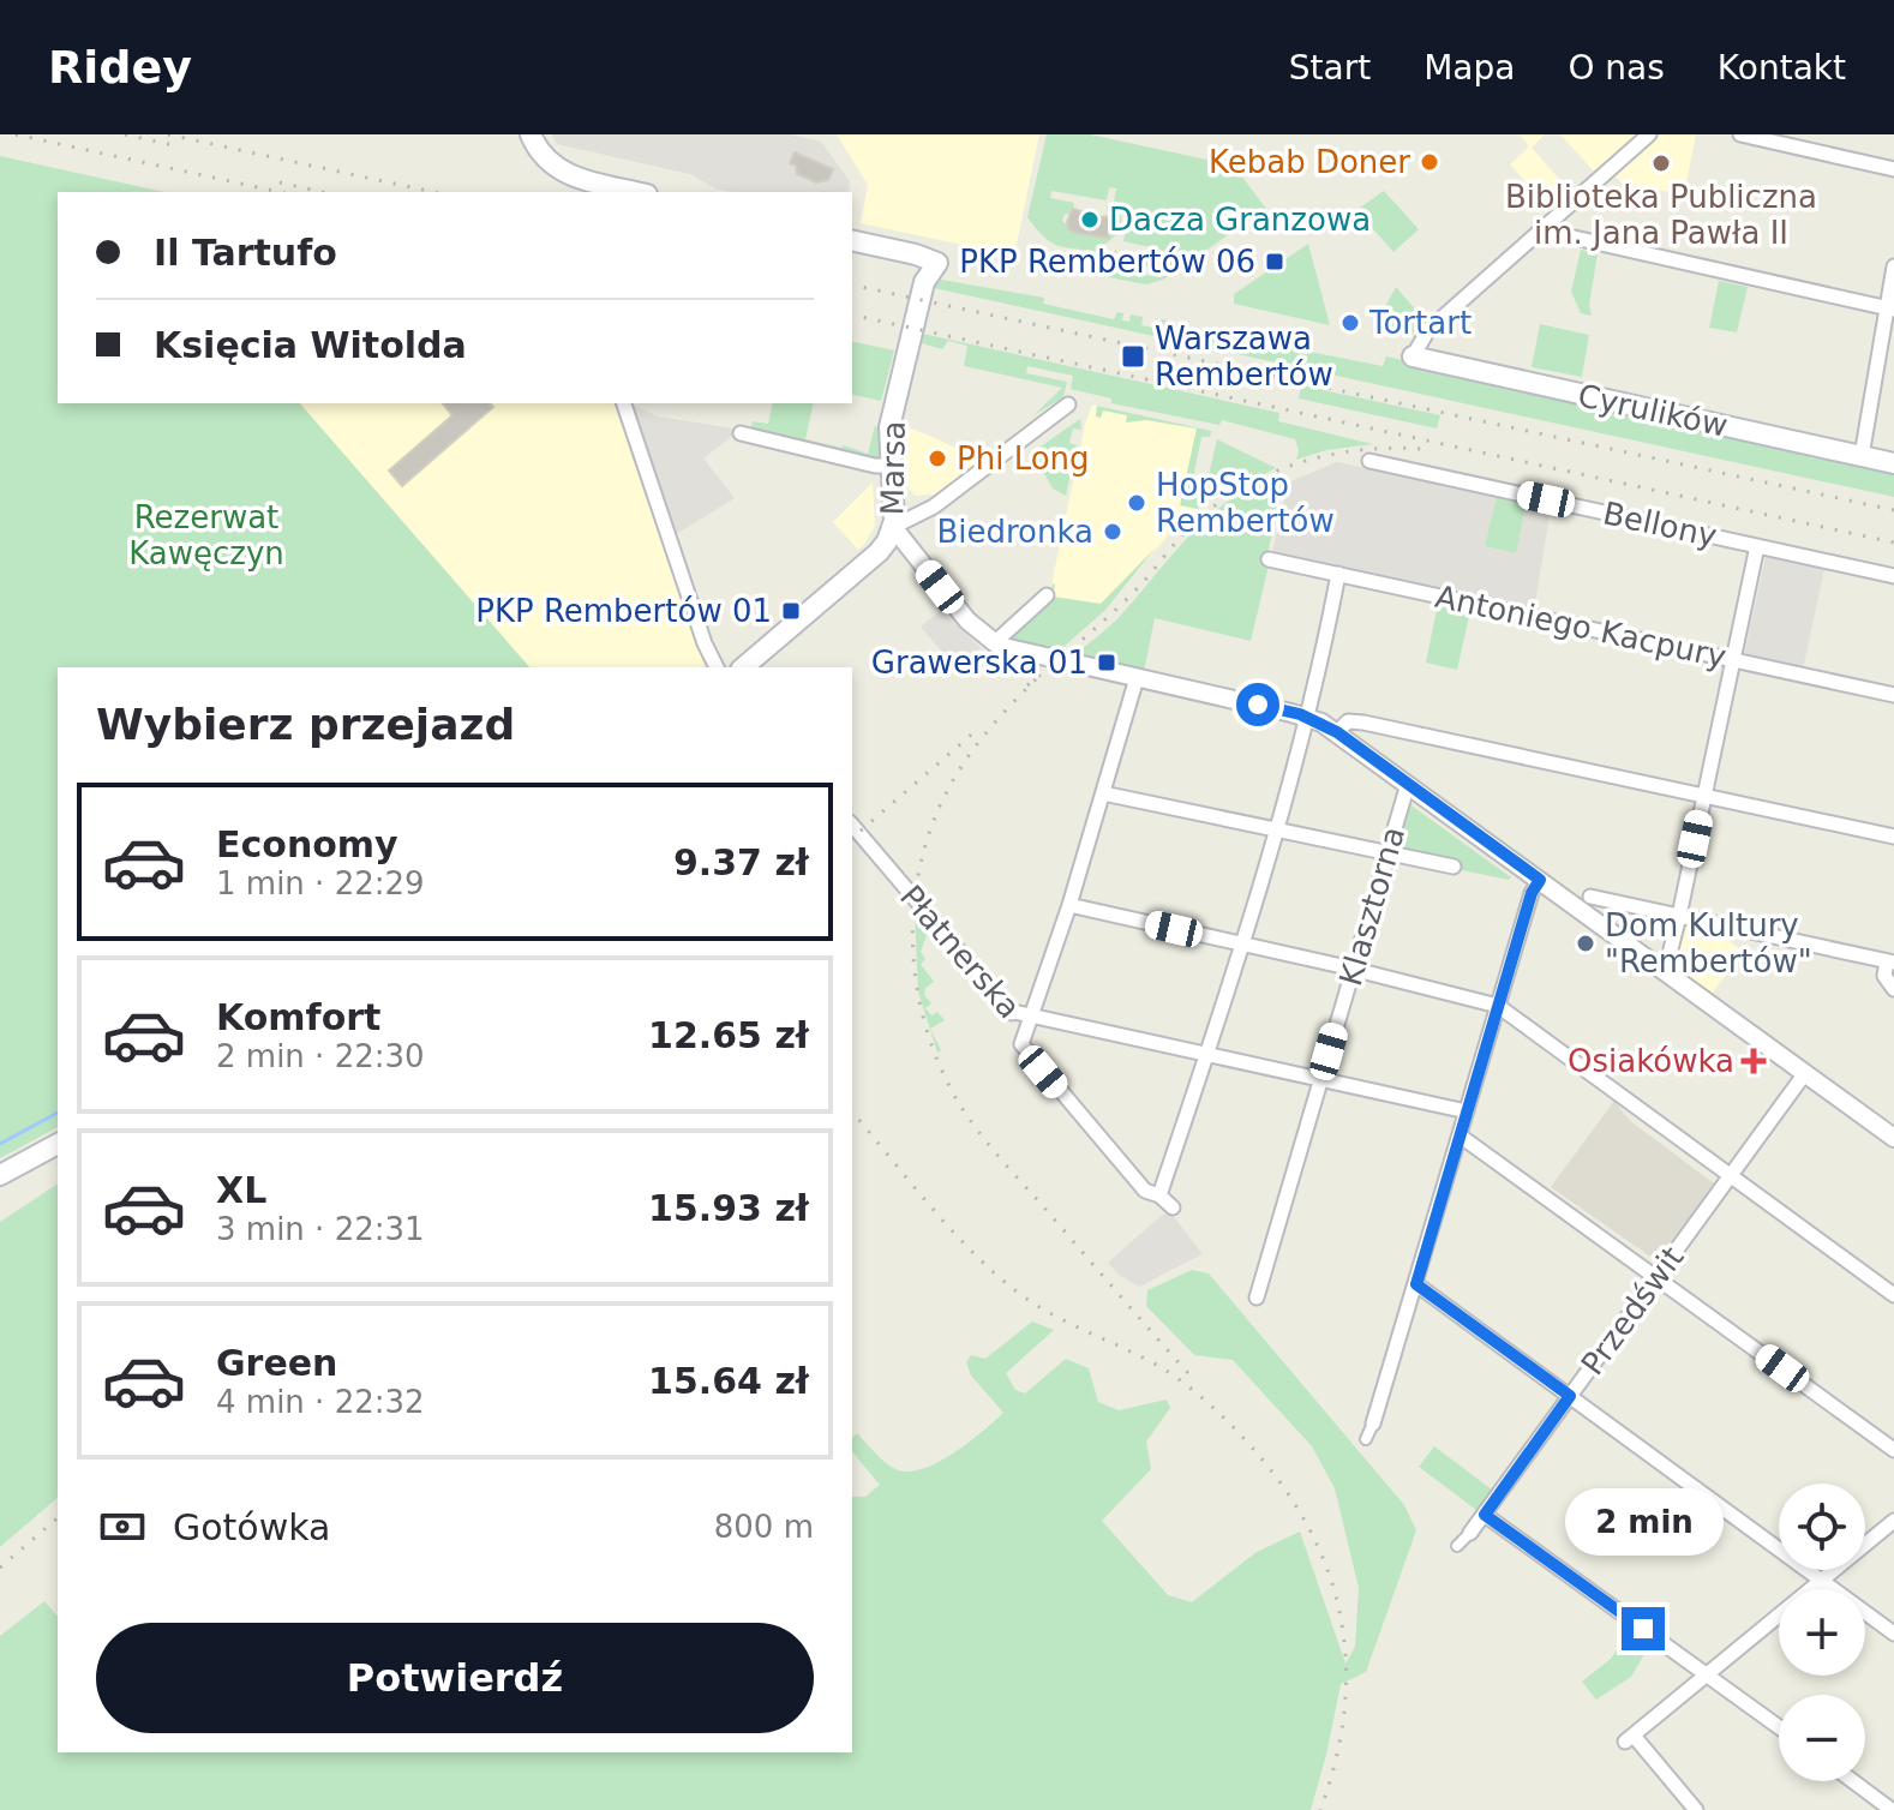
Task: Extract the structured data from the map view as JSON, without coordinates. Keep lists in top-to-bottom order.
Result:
{
  "streets": {
    "main road": ["Cyrulików", "Marsa"],
    "street": [
      "Bellony",
      "Antoniego Kacpury",
      "Klasztorna",
      "Płatnerska",
      "Przedświt"
    ]
  },
  "parks": ["Rezerwat Kawęczyn"],
  "places": {
    "other": [
      "Kebab Doner",
      "Biblioteka Publiczna im. Jana Pawła II",
      "Dacza Granzowa",
      "Tortart",
      "Phi Long",
      "HopStop Rembertów",
      "Biedronka",
      "Dom Kultury \"Rembertów\""
    ],
    "transit": [
      "PKP Rembertów 06",
      "Warszawa Rembertów",
      "PKP Rembertów 01",
      "Grawerska 01"
    ],
    "health": ["Osiakówka"]
  },
  "page": {
    "header": "Ridey",
    "nav": [
      "Start",
      "Mapa",
      "O nas",
      "Kontakt"
    ],
    "banner": ["Il Tartufo", "Księcia Witolda"],
    "heading": "Wybierz przejazd",
    "list": [
      {
        "name": "Economy",
        "note": "1 min · 22:29",
        "value": "9.37 zł"
      },
      {
        "name": "Komfort",
        "note": "2 min · 22:30",
        "value": "12.65 zł"
      },
      {
        "name": "XL",
        "note": "3 min · 22:31",
        "value": "15.93 zł"
      },
      {
        "name": "Green",
        "note": "4 min · 22:32",
        "value": "15.64 zł"
      }
    ],
    "pay": ["Gotówka", "800 m"],
    "map_buttons": ["+", "−"],
    "bubble": "2 min",
    "buttons": "Potwierdź"
  }
}
